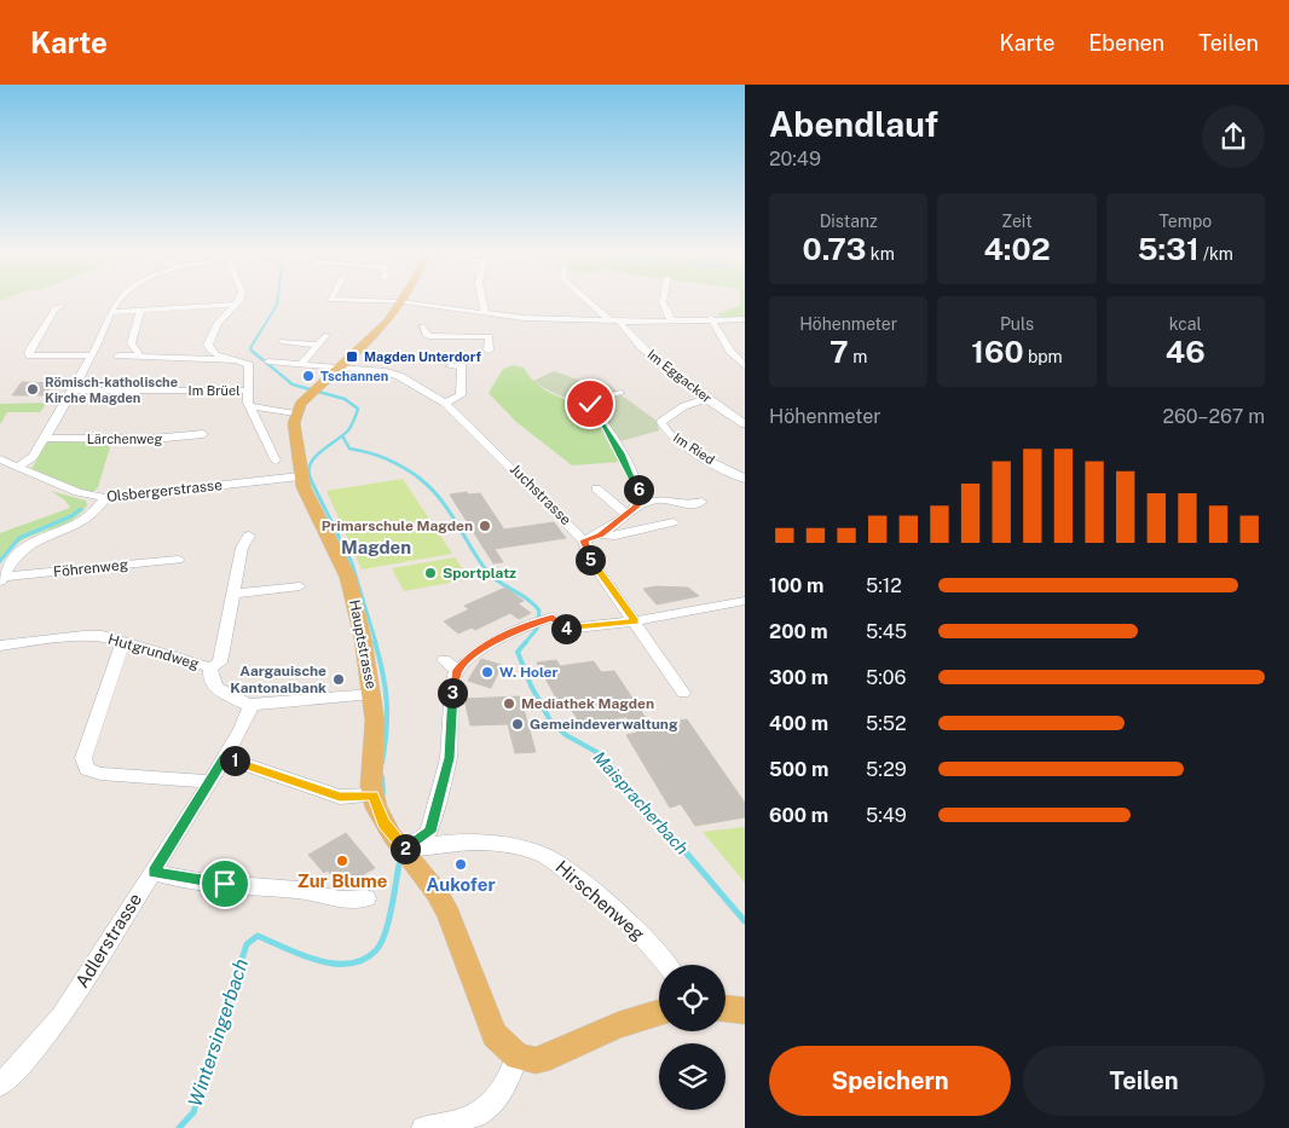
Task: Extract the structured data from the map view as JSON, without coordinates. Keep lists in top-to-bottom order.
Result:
{
  "streets": {
    "main road": ["Hauptstrasse"],
    "street": [
      "Im Eggacker",
      "Im Brüel",
      "Lärchenweg",
      "Im Ried",
      "Olsbergerstrasse",
      "Juchstrasse",
      "Föhrenweg",
      "Hutgrundweg",
      "Hirschenweg",
      "Adlerstrasse"
    ]
  },
  "crossings": [
    ["Im Eggacker", "Im Ried"],
    ["Olsbergerstrasse", "Hauptstrasse"],
    ["Hauptstrasse", "Hirschenweg"],
    ["Hutgrundweg", "Adlerstrasse"]
  ],
  "districts": ["Magden"],
  "water": ["Maispracherbach", "Wintersingerbach"],
  "places": {
    "transit": ["Magden Unterdorf"],
    "other": [
      "Tschannen",
      "Römisch-katholische Kirche Magden",
      "Primarschule Magden",
      "Sportplatz",
      "W. Holer",
      "Aargauische Kantonalbank",
      "Mediathek Magden",
      "Gemeindeverwaltung",
      "Zur Blume",
      "Aukofer"
    ]
  },
  "page": {
    "header": "Karte",
    "nav": ["Karte", "Ebenen", "Teilen"],
    "heading": ["Abendlauf", "20:49"],
    "stats": [
      ["Distanz", "0.73 km"],
      ["Zeit", "4:02"],
      ["Tempo", "5:31 /km"],
      ["Höhenmeter", "7 m"],
      ["Puls", "160 bpm"],
      ["kcal", "46"]
    ],
    "chart": ["Höhenmeter", "260–267 m"],
    "pins": [
      "6",
      "5",
      "4",
      "3",
      "1",
      "2"
    ],
    "list": [
      {
        "name": "100 m",
        "note": "5:12"
      },
      {
        "name": "200 m",
        "note": "5:45"
      },
      {
        "name": "300 m",
        "note": "5:06"
      },
      {
        "name": "400 m",
        "note": "5:52"
      },
      {
        "name": "500 m",
        "note": "5:29"
      },
      {
        "name": "600 m",
        "note": "5:49"
      }
    ],
    "buttons": ["Speichern", "Teilen"]
  }
}
